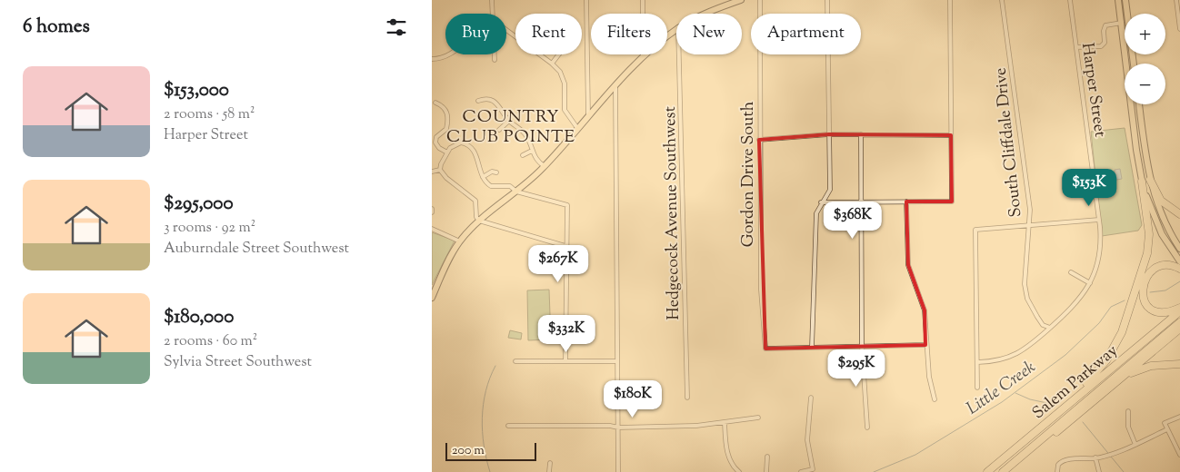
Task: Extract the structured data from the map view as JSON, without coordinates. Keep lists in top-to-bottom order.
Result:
{
  "streets": {
    "highway": ["Salem Parkway"],
    "street": [
      "Harper Street",
      "South Cliffdale Drive",
      "Gordon Drive South",
      "Hedgecock Avenue Southwest"
    ]
  },
  "crossings": [
    ["Harper Street", "South Cliffdale Drive"]
  ],
  "districts": ["COUNTRY CLUB POINTE"],
  "water": ["Little Creek"],
  "scale_bar": "200 m",
  "page": {
    "heading": "6 homes",
    "map_buttons": ["+", "−"],
    "chip": [
      "Buy",
      "Rent",
      "Filters",
      "New",
      "Apartment"
    ],
    "list": [
      {
        "name": "$153,000",
        "note": "2 rooms · 58 m² · Harper Street"
      },
      {
        "name": "$295,000",
        "note": "3 rooms · 92 m² · Auburndale Street Southwest"
      },
      {
        "name": "$180,000",
        "note": "2 rooms · 60 m² · Sylvia Street Southwest"
      }
    ],
    "price": [
      "$153K",
      "$368K",
      "$267K",
      "$332K",
      "$295K",
      "$180K"
    ],
    "scale": "200 m"
  }
}
